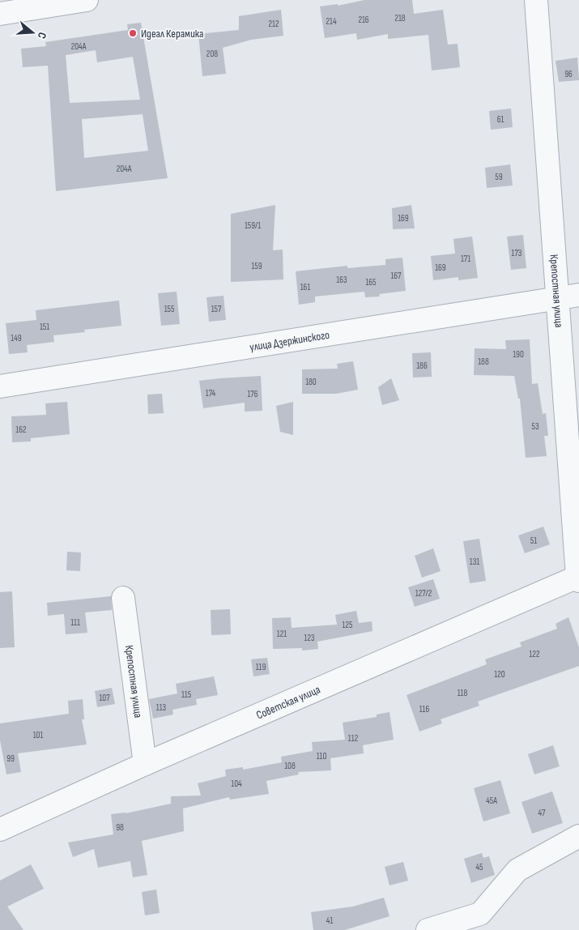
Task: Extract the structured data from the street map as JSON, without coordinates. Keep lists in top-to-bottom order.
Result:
{
  "streets": {
    "street": ["Крепостная улица", "улица Дзержинского", "Советская улица"]
  },
  "crossings": [
    ["Крепостная улица", "улица Дзержинского"],
    ["Крепостная улица", "Советская улица"]
  ],
  "places": ["Идеал Керамика"],
  "house_numbers": [
    "218",
    "216",
    "214",
    "212",
    "204А",
    "208",
    "96",
    "61",
    "204А",
    "59",
    "169",
    "159/1",
    "173",
    "171",
    "159",
    "169",
    "167",
    "163",
    "165",
    "161",
    "155",
    "157",
    "151",
    "149",
    "190",
    "188",
    "186",
    "180",
    "174",
    "176",
    "53",
    "162",
    "51",
    "131",
    "127/2",
    "111",
    "125",
    "121",
    "123",
    "122",
    "119",
    "120",
    "118",
    "115",
    "107",
    "113",
    "116",
    "101",
    "112",
    "110",
    "99",
    "108",
    "104",
    "45А",
    "47",
    "98",
    "45",
    "41"
  ],
  "north": "right"
}
